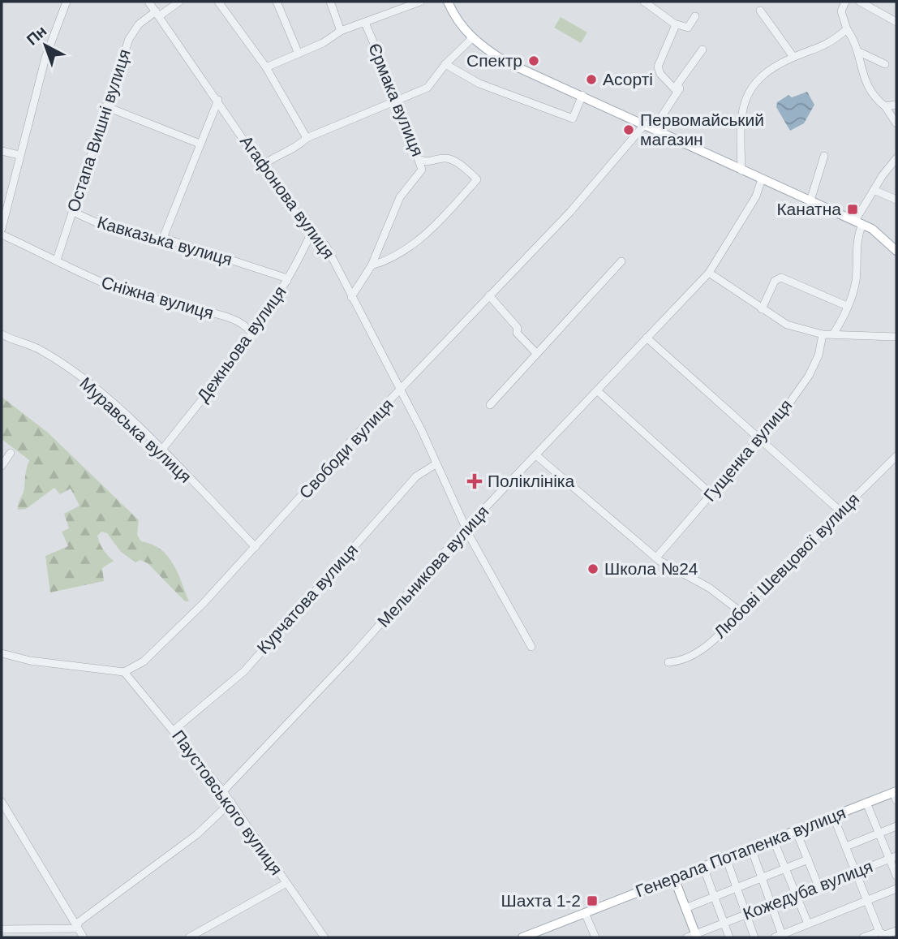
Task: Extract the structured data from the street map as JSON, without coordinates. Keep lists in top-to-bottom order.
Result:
{
  "streets": {
    "main road": ["Генерала Потапенка вулиця"],
    "street": [
      "Єрмака вулиця",
      "Остапа Вишні вулиця",
      "Агафонова вулиця",
      "Кавказька вулиця",
      "Сніжна вулиця",
      "Дежньова вулиця",
      "Муравська вулиця",
      "Свободи вулиця",
      "Гущенка вулиця",
      "Любові Шевцової вулиця",
      "Мельникова вулиця",
      "Курчатова вулиця",
      "Паустовського вулиця",
      "Кожедуба вулиця"
    ]
  },
  "crossings": [
    ["Єрмака вулиця", "Агафонова вулиця"],
    ["Остапа Вишні вулиця", "Агафонова вулиця"],
    ["Остапа Вишні вулиця", "Кавказька вулиця"],
    ["Остапа Вишні вулиця", "Сніжна вулиця"],
    ["Агафонова вулиця", "Дежньова вулиця"],
    ["Агафонова вулиця", "Свободи вулиця"],
    ["Агафонова вулиця", "Мельникова вулиця"],
    ["Агафонова вулиця", "Курчатова вулиця"],
    ["Кавказька вулиця", "Дежньова вулиця"],
    ["Сніжна вулиця", "Дежньова вулиця"],
    ["Дежньова вулиця", "Муравська вулиця"],
    ["Муравська вулиця", "Свободи вулиця"],
    ["Свободи вулиця", "Паустовського вулиця"],
    ["Мельникова вулиця", "Паустовського вулиця"],
    ["Курчатова вулиця", "Паустовського вулиця"]
  ],
  "places": {
    "other": [
      "Спектр",
      "Асорті",
      "Первомайський магазин",
      "Школа №24"
    ],
    "transit": ["Канатна", "Шахта 1-2"],
    "health": ["Поліклініка"]
  },
  "north": "top left"
}
